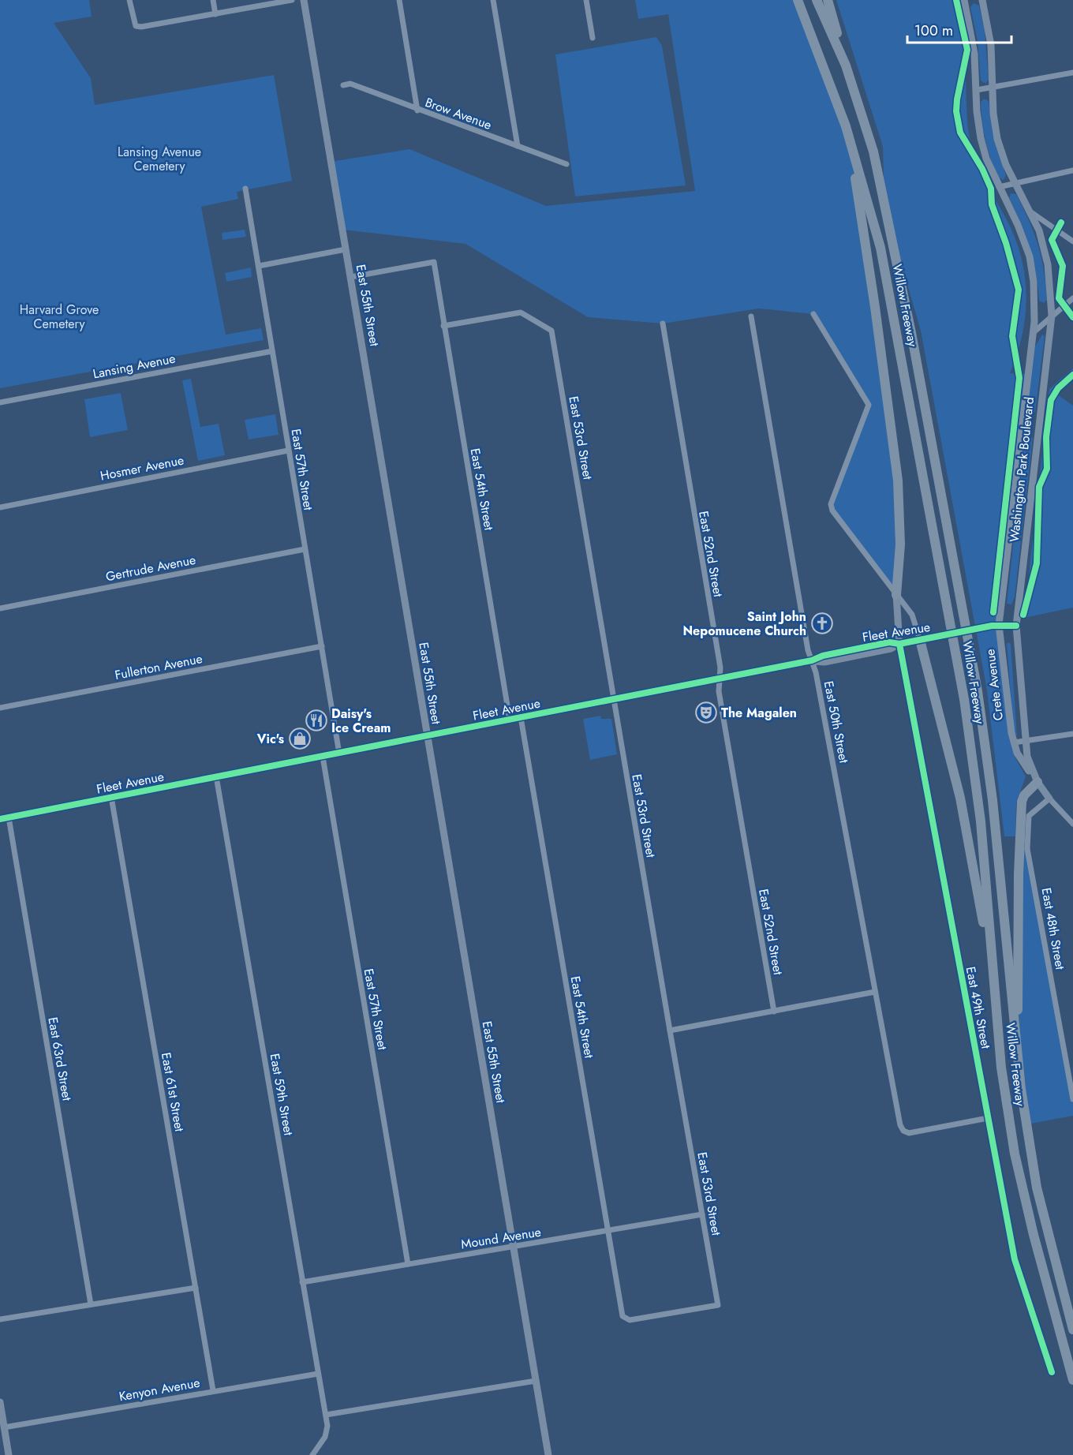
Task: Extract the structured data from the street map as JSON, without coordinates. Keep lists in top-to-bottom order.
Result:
{
  "streets": {
    "highway": ["Willow Freeway"],
    "street": [
      "Brow Avenue",
      "East 55th Street",
      "Lansing Avenue",
      "East 53rd Street",
      "Hosmer Avenue",
      "East 57th Street",
      "Washington Park Boulevard",
      "East 54th Street",
      "East 52nd Street",
      "Gertrude Avenue",
      "Fleet Avenue",
      "Fullerton Avenue",
      "Crete Avenue",
      "East 50th Street",
      "East 48th Street",
      "East 49th Street",
      "East 63rd Street",
      "East 61st Street",
      "East 59th Street",
      "Mound Avenue",
      "Kenyon Avenue"
    ]
  },
  "crossings": [
    ["East 55th Street", "East 54th Street"],
    ["East 55th Street", "Fleet Avenue"],
    ["East 55th Street", "Mound Avenue"],
    ["Lansing Avenue", "East 57th Street"],
    ["East 53rd Street", "East 54th Street"],
    ["East 53rd Street", "Fleet Avenue"],
    ["East 53rd Street", "Mound Avenue"],
    ["Hosmer Avenue", "East 57th Street"],
    ["East 57th Street", "Gertrude Avenue"],
    ["East 57th Street", "Fleet Avenue"],
    ["East 57th Street", "Fullerton Avenue"],
    ["East 57th Street", "Mound Avenue"],
    ["Washington Park Boulevard", "Fleet Avenue"],
    ["Washington Park Boulevard", "Crete Avenue"],
    ["East 54th Street", "Fleet Avenue"],
    ["East 54th Street", "Mound Avenue"],
    ["East 52nd Street", "Fleet Avenue"],
    ["Fleet Avenue", "Crete Avenue"],
    ["Fleet Avenue", "East 50th Street"],
    ["Fleet Avenue", "East 49th Street"],
    ["Fleet Avenue", "East 63rd Street"],
    ["Fleet Avenue", "East 61st Street"],
    ["Fleet Avenue", "East 59th Street"],
    ["East 50th Street", "East 49th Street"],
    ["East 61st Street", "Kenyon Avenue"],
    ["East 59th Street", "Mound Avenue"],
    ["East 59th Street", "Kenyon Avenue"]
  ],
  "parks": ["Lansing Avenue Cemetery", "Harvard Grove Cemetery"],
  "places": {
    "church": ["Saint John Nepomucene Church"],
    "theatre": ["The Magalen"],
    "restaurant": ["Daisy's Ice Cream"],
    "shop": ["Vic's"]
  },
  "scale_bar": "100 m"
}
